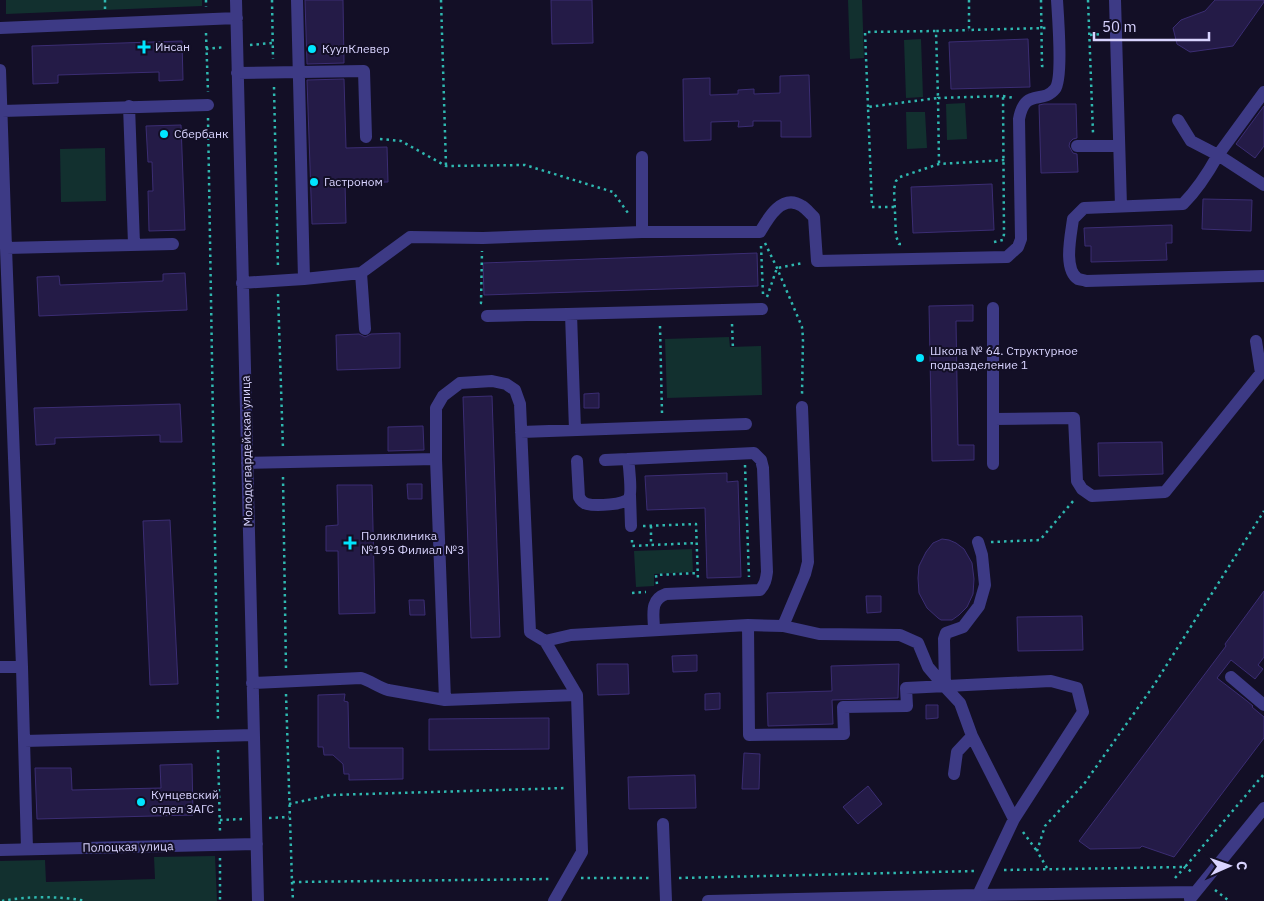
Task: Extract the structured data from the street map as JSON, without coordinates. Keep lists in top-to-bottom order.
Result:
{
  "streets": {
    "street": ["Молодогвардейская улица", "Полоцкая улица"]
  },
  "crossings": [
    ["Молодогвардейская улица", "Полоцкая улица"]
  ],
  "places": {
    "health": ["Инсан", "Поликлиника №195 Филиал №3"],
    "other": [
      "КуулКлевер",
      "Сбербанк",
      "Гастроном",
      "Школа № 64. Структурное подразделение 1",
      "Кунцевский отдел ЗАГС"
    ]
  },
  "scale_bar": "50 m",
  "north": "right"
}
